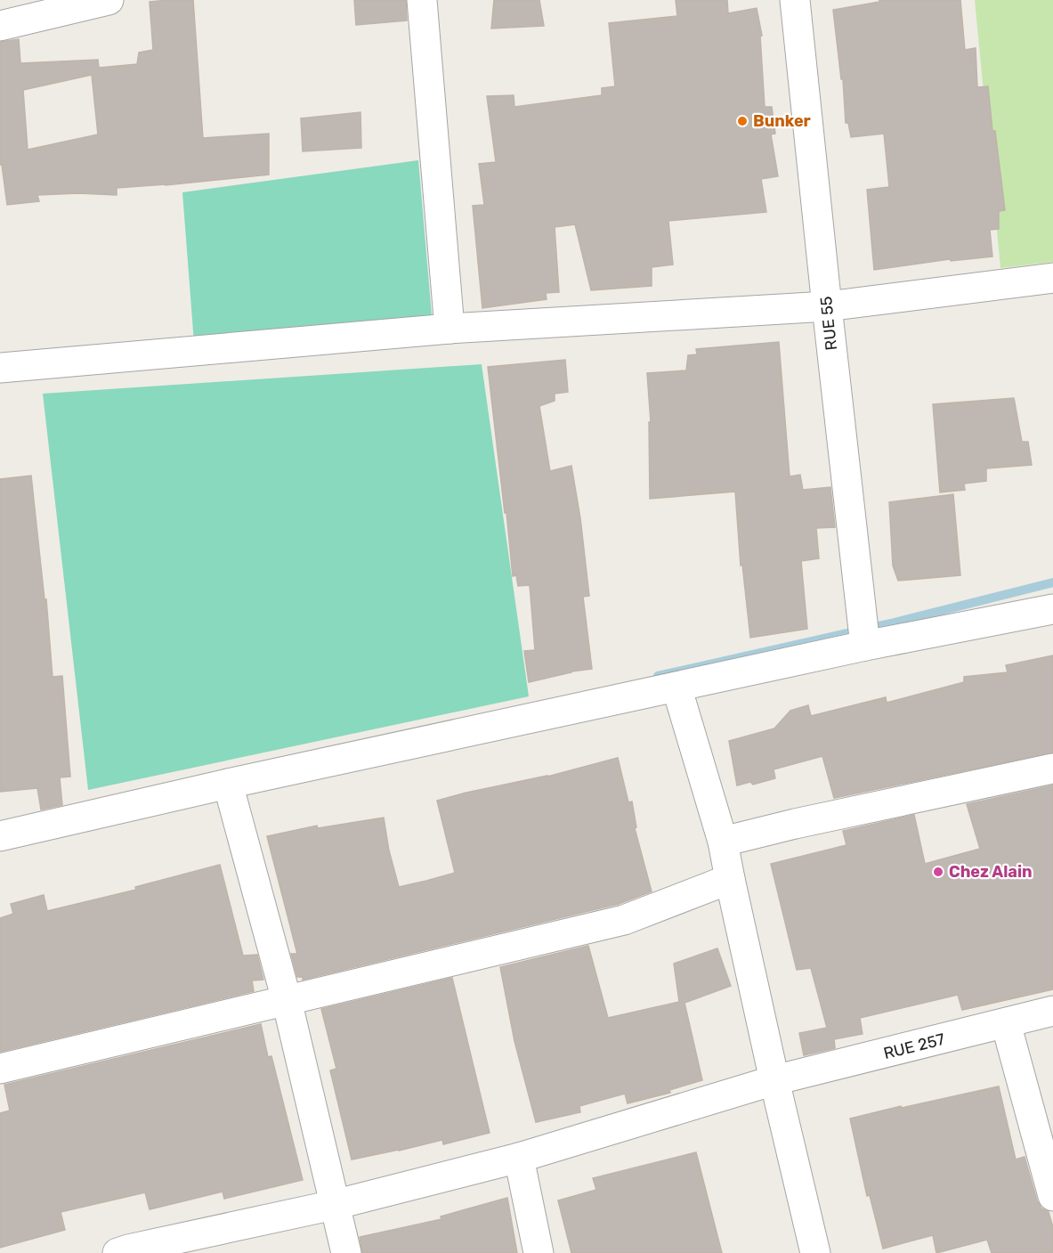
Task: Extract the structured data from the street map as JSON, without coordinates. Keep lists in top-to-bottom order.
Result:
{
  "streets": {
    "street": ["RUE 55", "RUE 257"]
  },
  "places": ["Bunker", "Chez Alain"]
}
